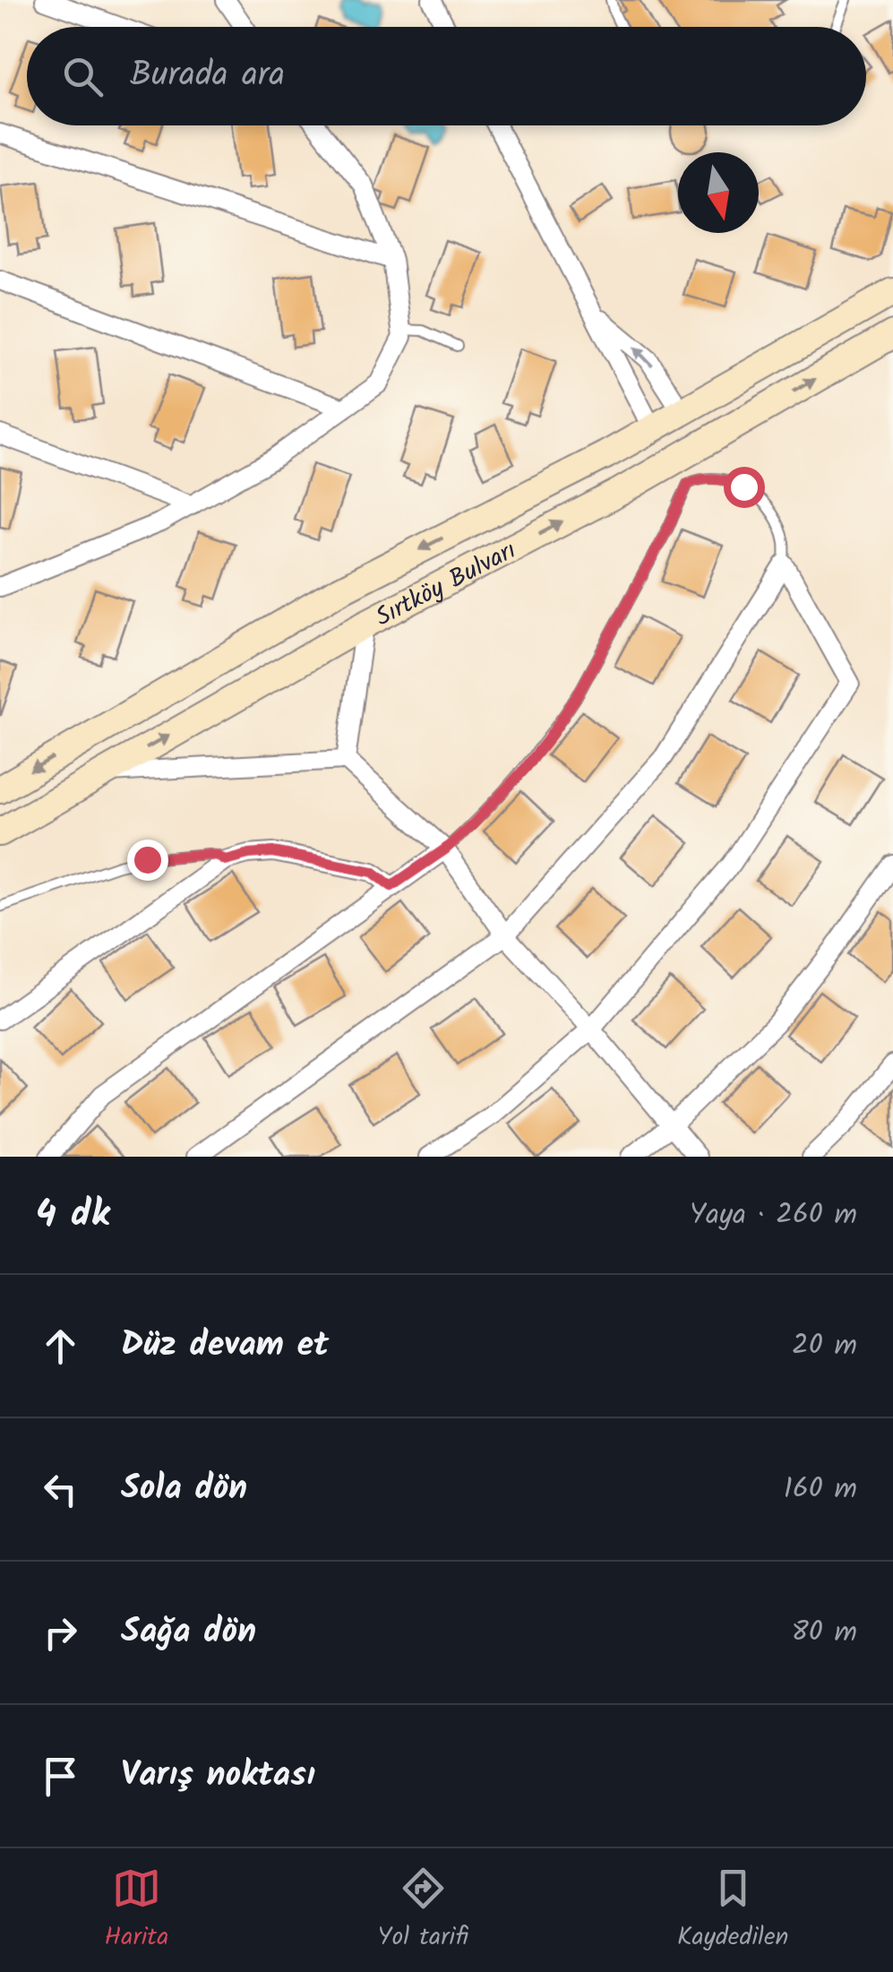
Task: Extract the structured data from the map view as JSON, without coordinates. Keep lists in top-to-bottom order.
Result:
{
  "streets": {
    "main road": ["Sırtköy Bulvarı"]
  },
  "north": "bottom",
  "page": {
    "search": "Burada ara",
    "heading": ["4 dk", "Yaya · 260 m"],
    "list": [
      ["Düz devam et", "20 m"],
      ["Sola dön", "160 m"],
      ["Sağa dön", "80 m"],
      "Varış noktası"
    ],
    "nav": ["Harita", "Yol tarifi", "Kaydedilen"]
  }
}
